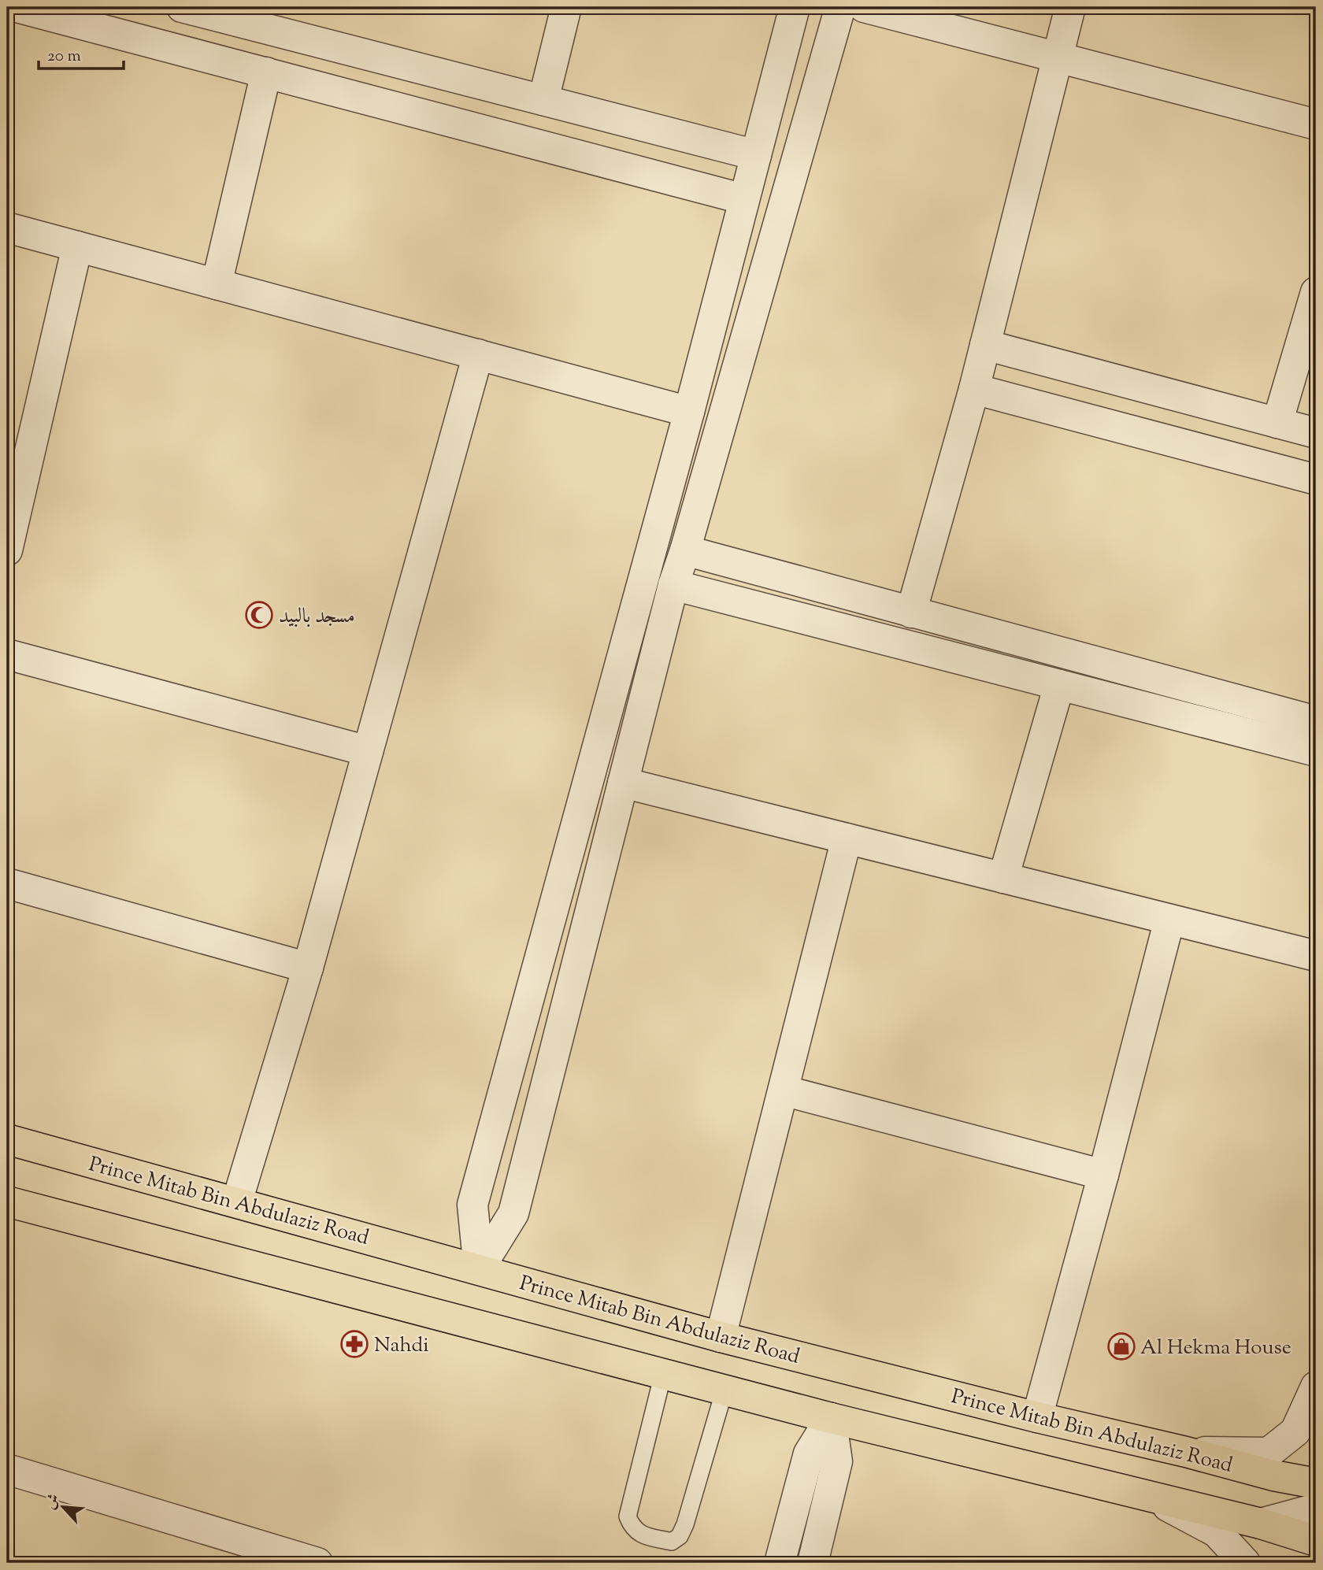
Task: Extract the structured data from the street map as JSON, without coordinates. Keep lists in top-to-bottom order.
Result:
{
  "streets": {
    "main road": ["Prince Mitab Bin Abdulaziz Road"]
  },
  "places": {
    "mosque": ["مسجد بالبيد"],
    "pharmacy": ["Nahdi"],
    "shop": ["Al Hekma House"]
  },
  "scale_bar": "20 m",
  "north": "top left"
}
